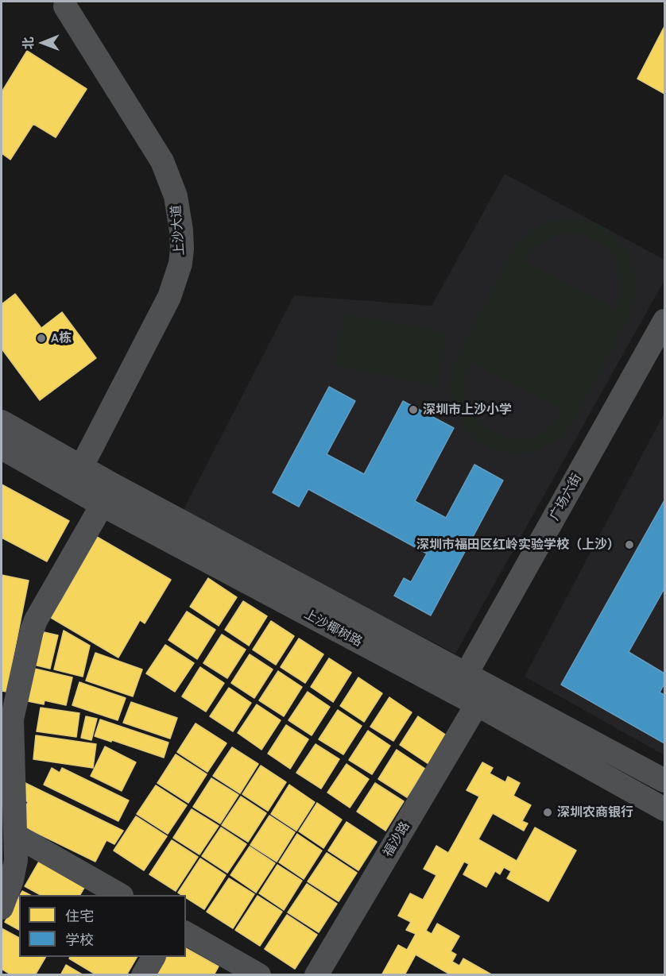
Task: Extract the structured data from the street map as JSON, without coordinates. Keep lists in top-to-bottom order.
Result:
{
  "streets": {
    "street": [
      "上沙大道",
      "广场六街",
      "上沙椰树路",
      "福沙路"
    ]
  },
  "crossings": [
    ["上沙大道", "上沙椰树路"],
    ["广场六街", "上沙椰树路"],
    ["上沙椰树路", "福沙路"]
  ],
  "places": [
    "A栋",
    "深圳市上沙小学",
    "深圳市福田区红岭实验学校（上沙）",
    "深圳农商银行"
  ],
  "legend": ["住宅", "学校"],
  "north": "left"
}
